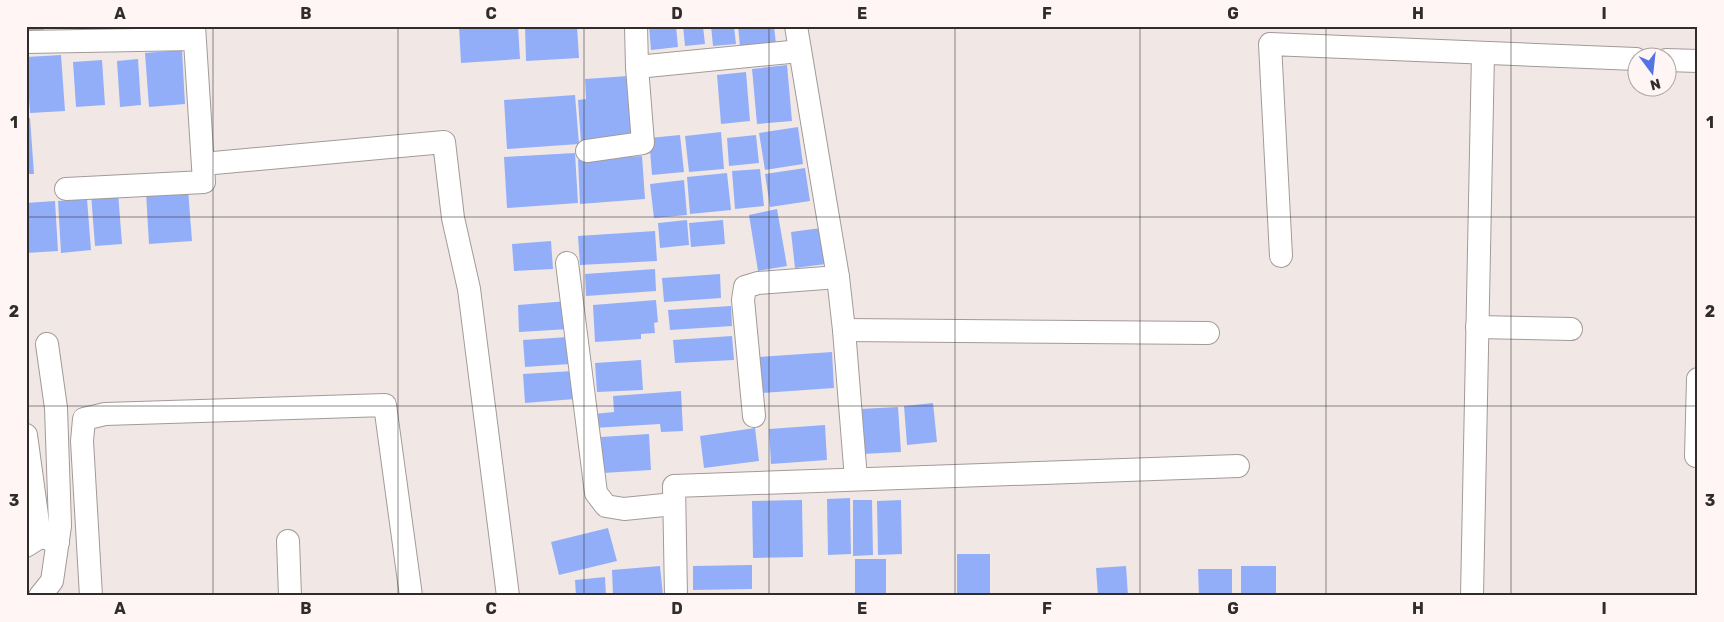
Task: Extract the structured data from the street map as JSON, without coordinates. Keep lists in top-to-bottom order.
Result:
{
  "north": "bottom",
  "grid": {
    "columns": [
      "A",
      "B",
      "C",
      "D",
      "E",
      "F",
      "G",
      "H",
      "I"
    ],
    "rows": ["1", "2", "3"]
  }
}
